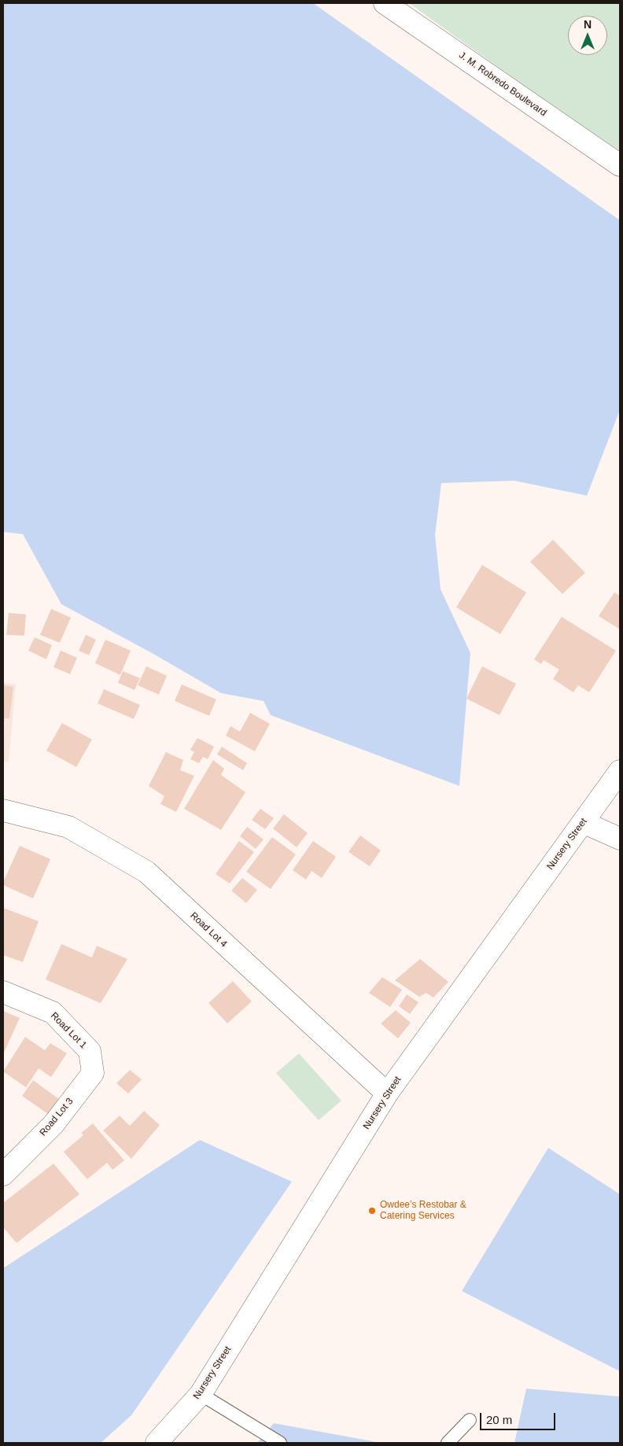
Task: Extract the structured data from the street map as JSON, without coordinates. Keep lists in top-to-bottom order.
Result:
{
  "streets": {
    "main road": [
      "J. M. Robredo Boulevard",
      "Nursery Street",
      "Road Lot 4",
      "Road Lot 1",
      "Road Lot 3"
    ]
  },
  "crossings": [
    ["Nursery Street", "Road Lot 4"],
    ["Road Lot 1", "Road Lot 3"]
  ],
  "places": ["Owdee’s Restobar & Catering Services"],
  "scale_bar": "20 m",
  "north": "top"
}
